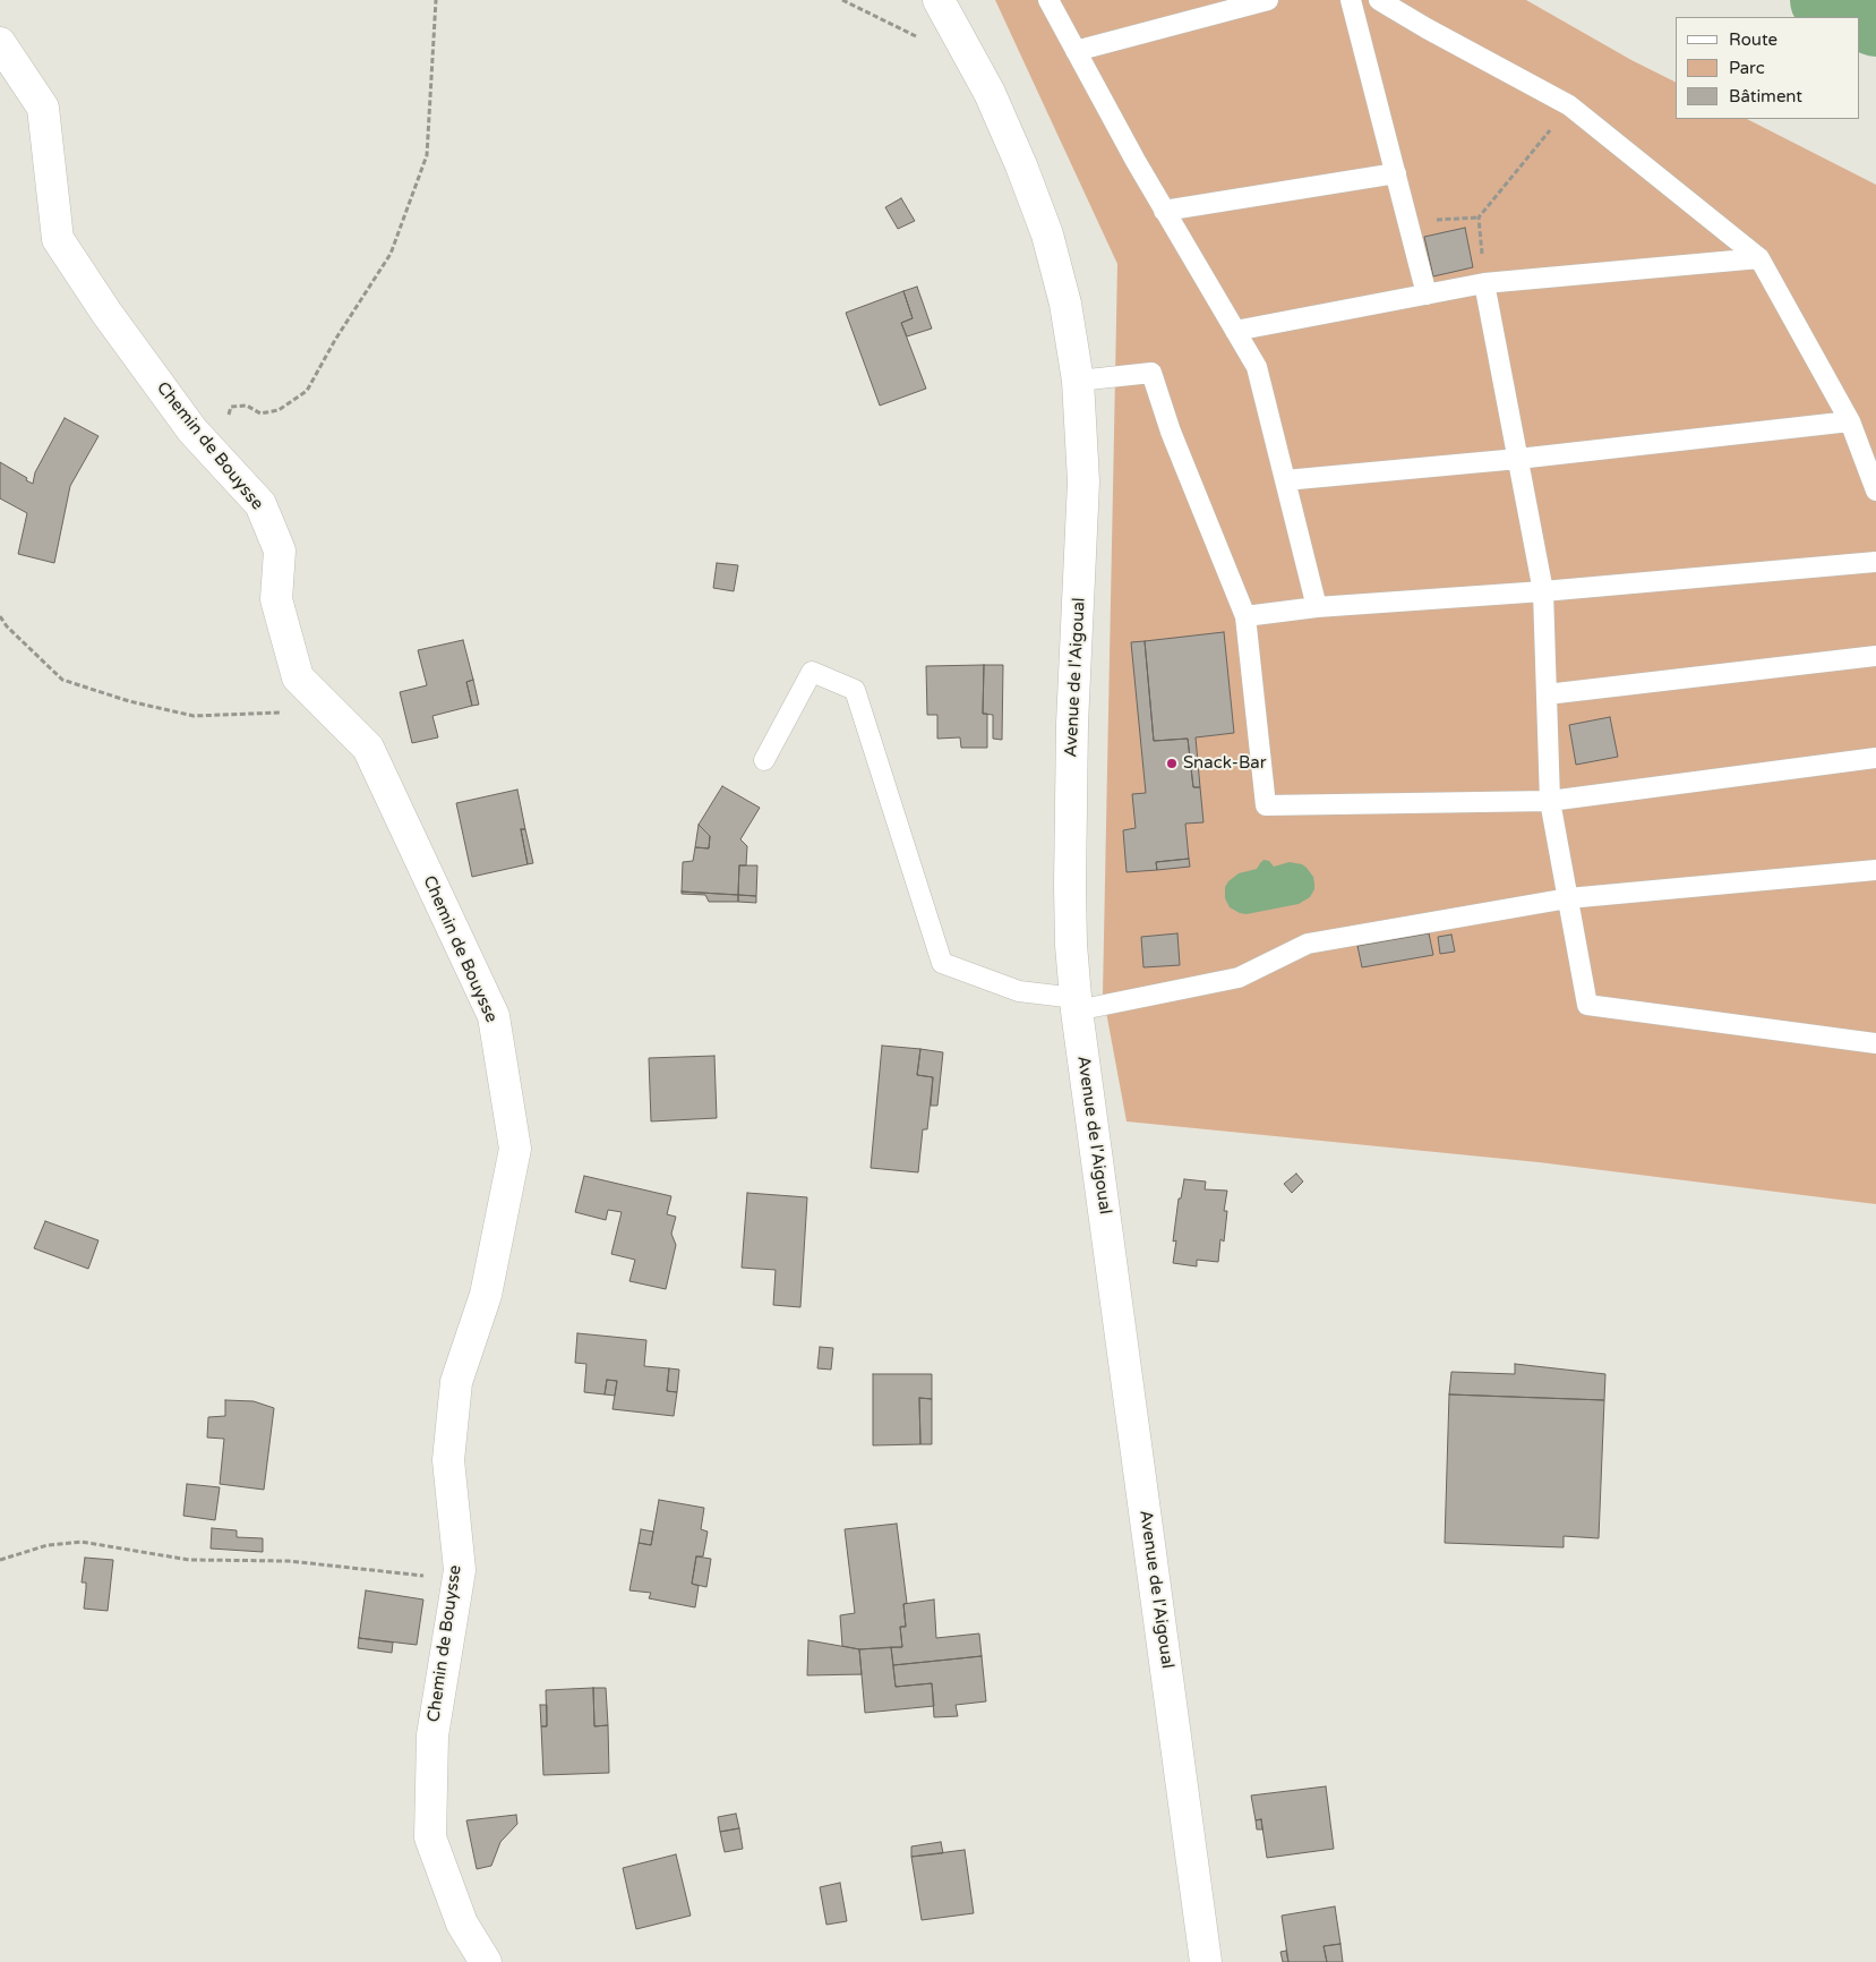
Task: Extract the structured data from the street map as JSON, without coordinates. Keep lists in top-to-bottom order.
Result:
{
  "streets": {
    "street": ["Chemin de Bouysse", "Avenue de l'Aigoual"]
  },
  "places": ["Snack-Bar"],
  "legend": ["Route", "Parc", "Bâtiment"]
}
